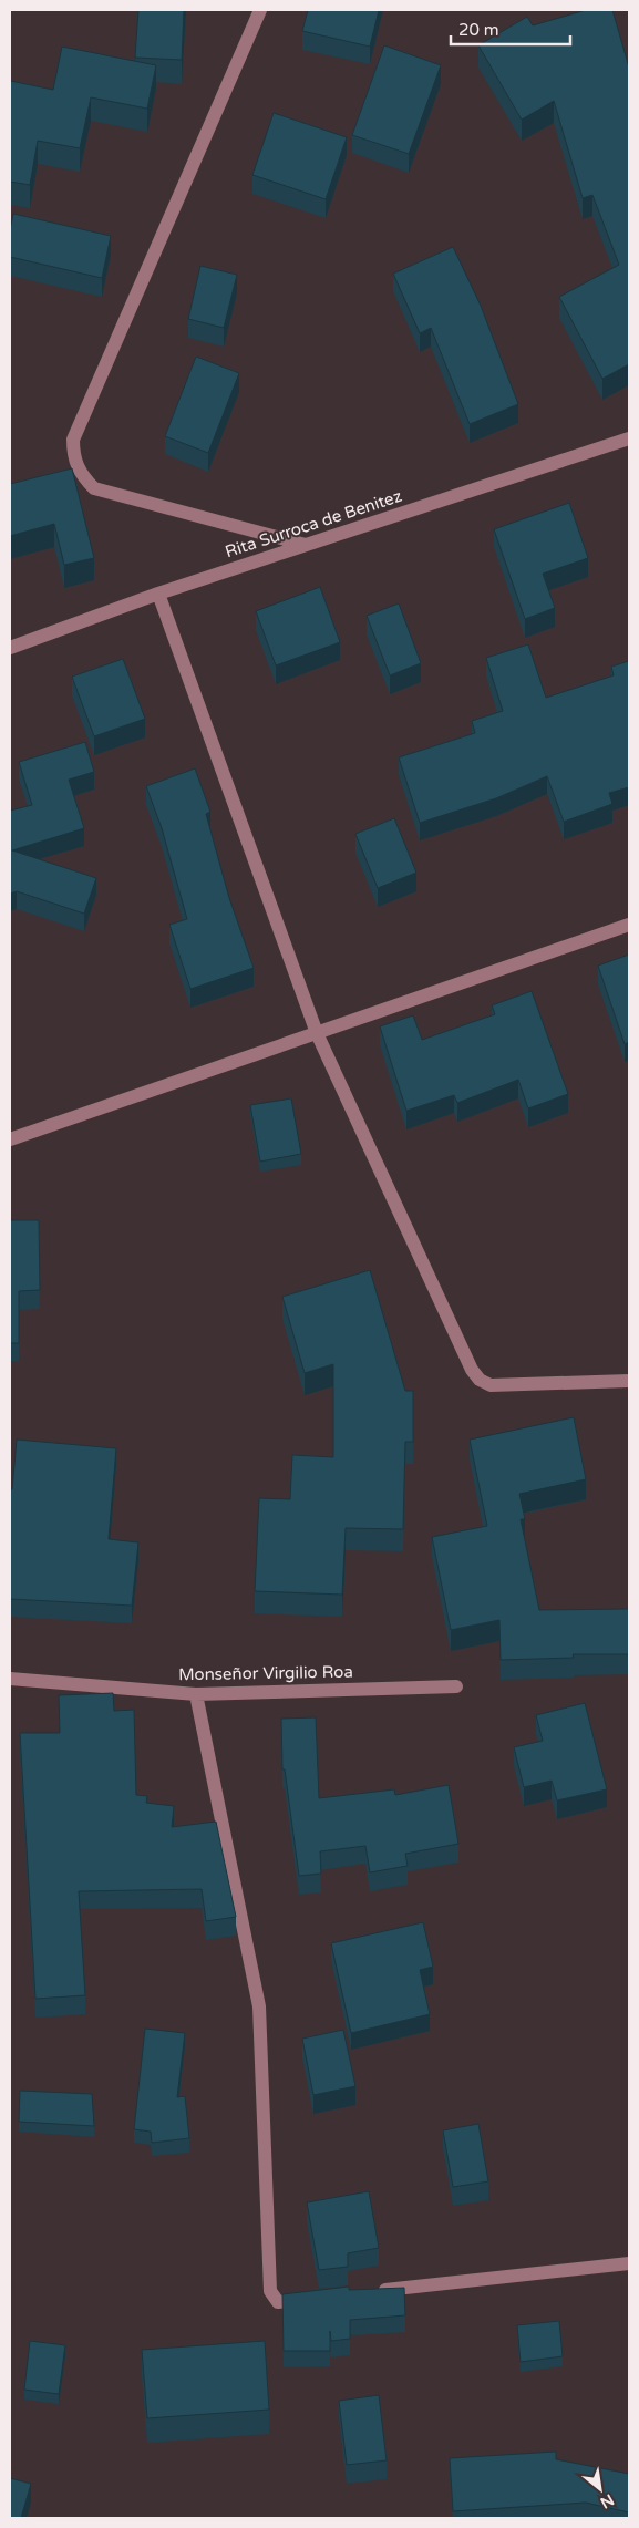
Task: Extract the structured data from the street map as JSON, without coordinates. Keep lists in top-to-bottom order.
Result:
{
  "streets": {
    "street": ["Rita Surroca de Benitez", "Monseñor Virgilio Roa"]
  },
  "scale_bar": "20 m",
  "north": "bottom right"
}
